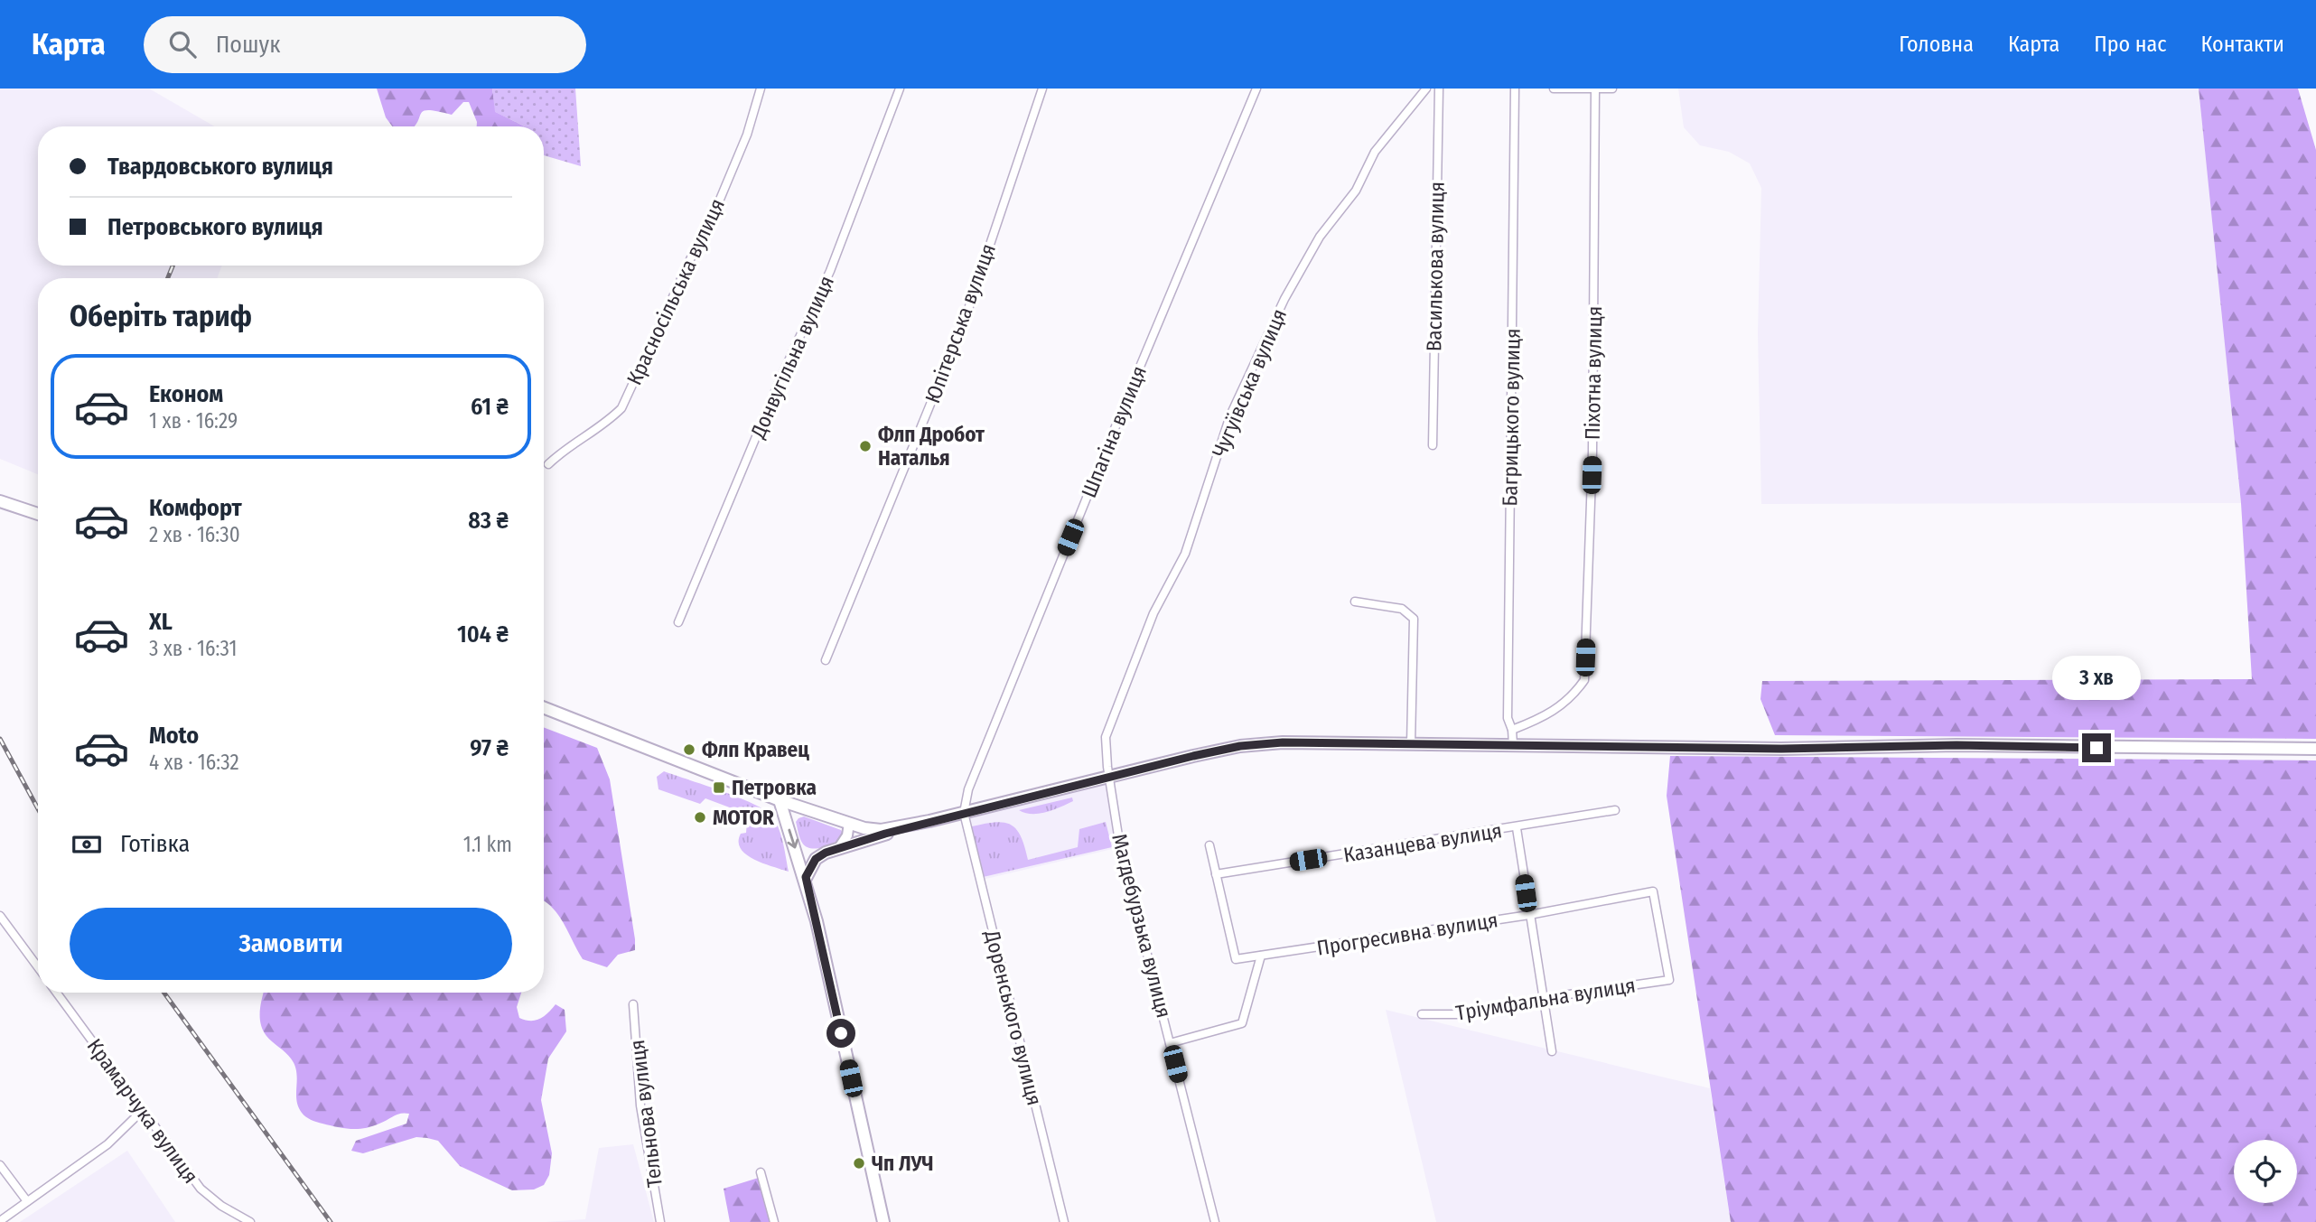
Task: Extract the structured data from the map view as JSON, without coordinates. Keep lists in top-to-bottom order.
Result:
{
  "streets": {
    "street": [
      "Василькова вулиця",
      "Красносільська вулиця",
      "Юпітерська вулиця",
      "Донвугільна вулиця",
      "Піхотна вулиця",
      "Чугуївська вулиця",
      "Багрицького вулиця",
      "Шпагіна вулиця",
      "Казанцева вулиця",
      "Магдебурзька вулиця",
      "Прогресивна вулиця",
      "Тріумфальна вулиця",
      "Доренського вулиця",
      "Крамарчука вулиця",
      "Тельнова вулиця"
    ]
  },
  "crossings": [
    ["Піхотна вулиця", "Багрицького вулиця"],
    ["Чугуївська вулиця", "Магдебурзька вулиця"],
    ["Шпагіна вулиця", "Доренського вулиця"],
    ["Казанцева вулиця", "Прогресивна вулиця"],
    ["Казанцева вулиця", "Тріумфальна вулиця"],
    ["Прогресивна вулиця", "Тріумфальна вулиця"]
  ],
  "places": {
    "other": [
      "Флп Дробот Наталья",
      "Флп Кравец",
      "MOTOR",
      "Чп ЛУЧ"
    ],
    "transit": ["Петровка"]
  },
  "page": {
    "header": "Карта",
    "search": "Пошук",
    "nav": [
      "Головна",
      "Карта",
      "Про нас",
      "Контакти"
    ],
    "banner": ["Твардовського вулиця", "Петровського вулиця"],
    "heading": "Оберіть тариф",
    "list": [
      {
        "name": "Економ",
        "note": "1 хв · 16:29",
        "value": "61 ₴"
      },
      {
        "name": "Комфорт",
        "note": "2 хв · 16:30",
        "value": "83 ₴"
      },
      {
        "name": "XL",
        "note": "3 хв · 16:31",
        "value": "104 ₴"
      },
      {
        "name": "Moto",
        "note": "4 хв · 16:32",
        "value": "97 ₴"
      }
    ],
    "bubble": "3 хв",
    "pay": ["Готівка", "1.1 km"],
    "buttons": "Замовити"
  }
}
